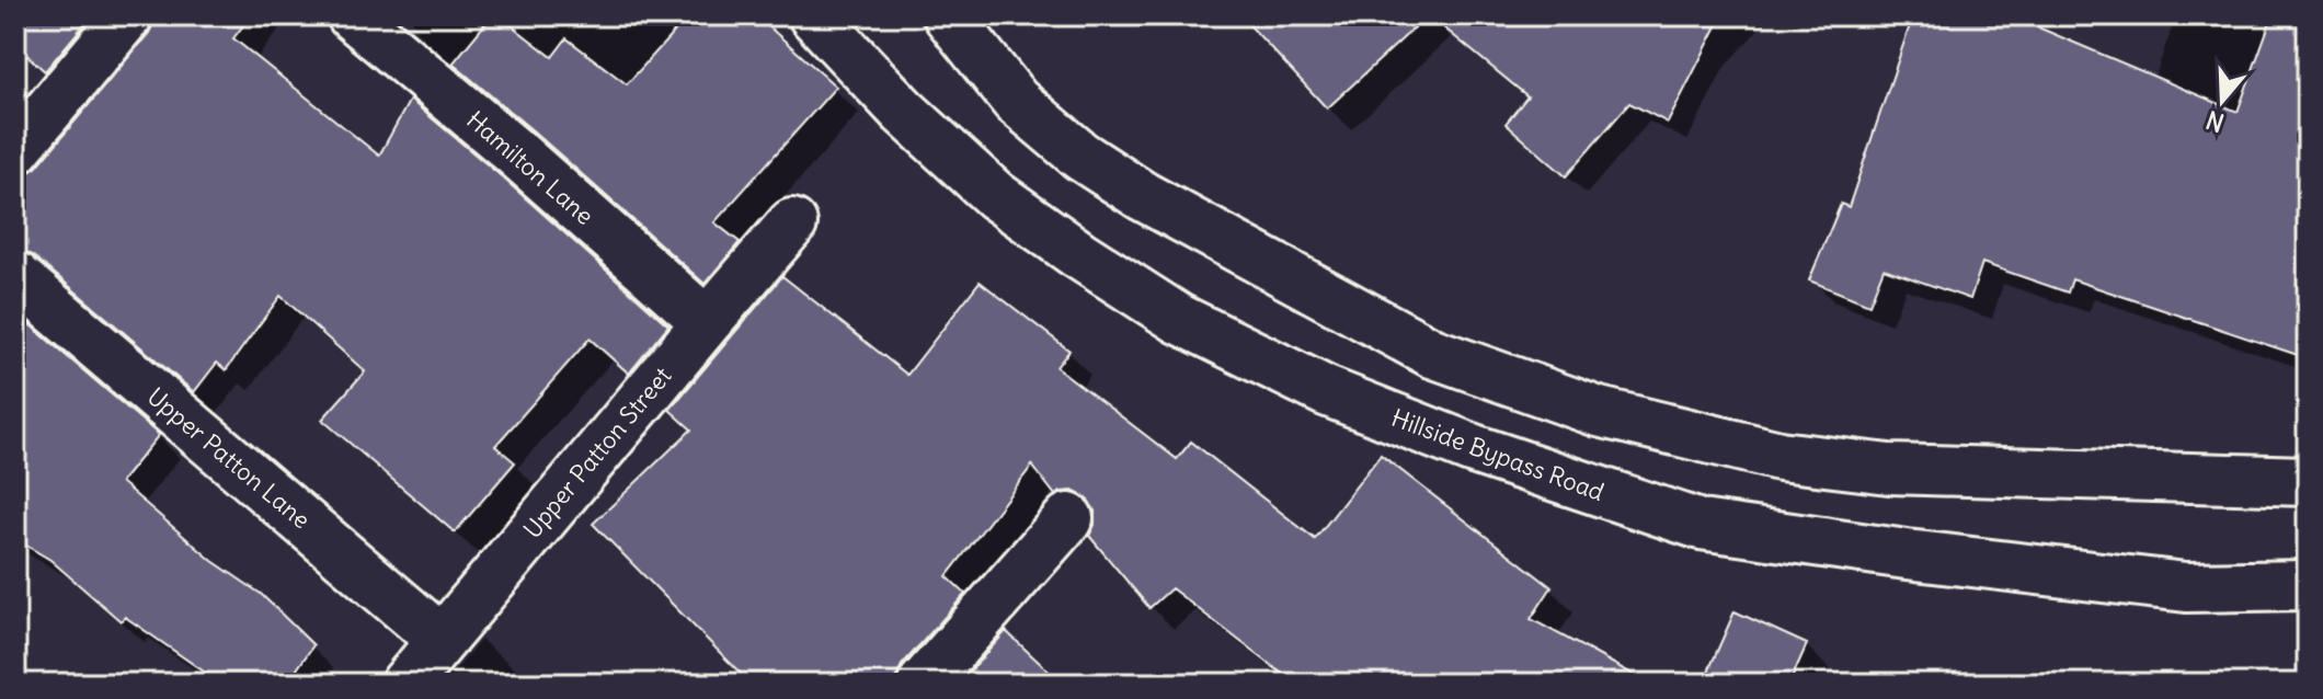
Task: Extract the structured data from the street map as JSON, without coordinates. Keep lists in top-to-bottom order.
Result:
{
  "streets": {
    "street": [
      "Hamilton Lane",
      "Upper Patton Street",
      "Hillside Bypass Road",
      "Upper Patton Lane"
    ]
  },
  "crossings": [
    ["Hamilton Lane", "Upper Patton Street"],
    ["Upper Patton Street", "Upper Patton Lane"]
  ],
  "north": "bottom"
}
